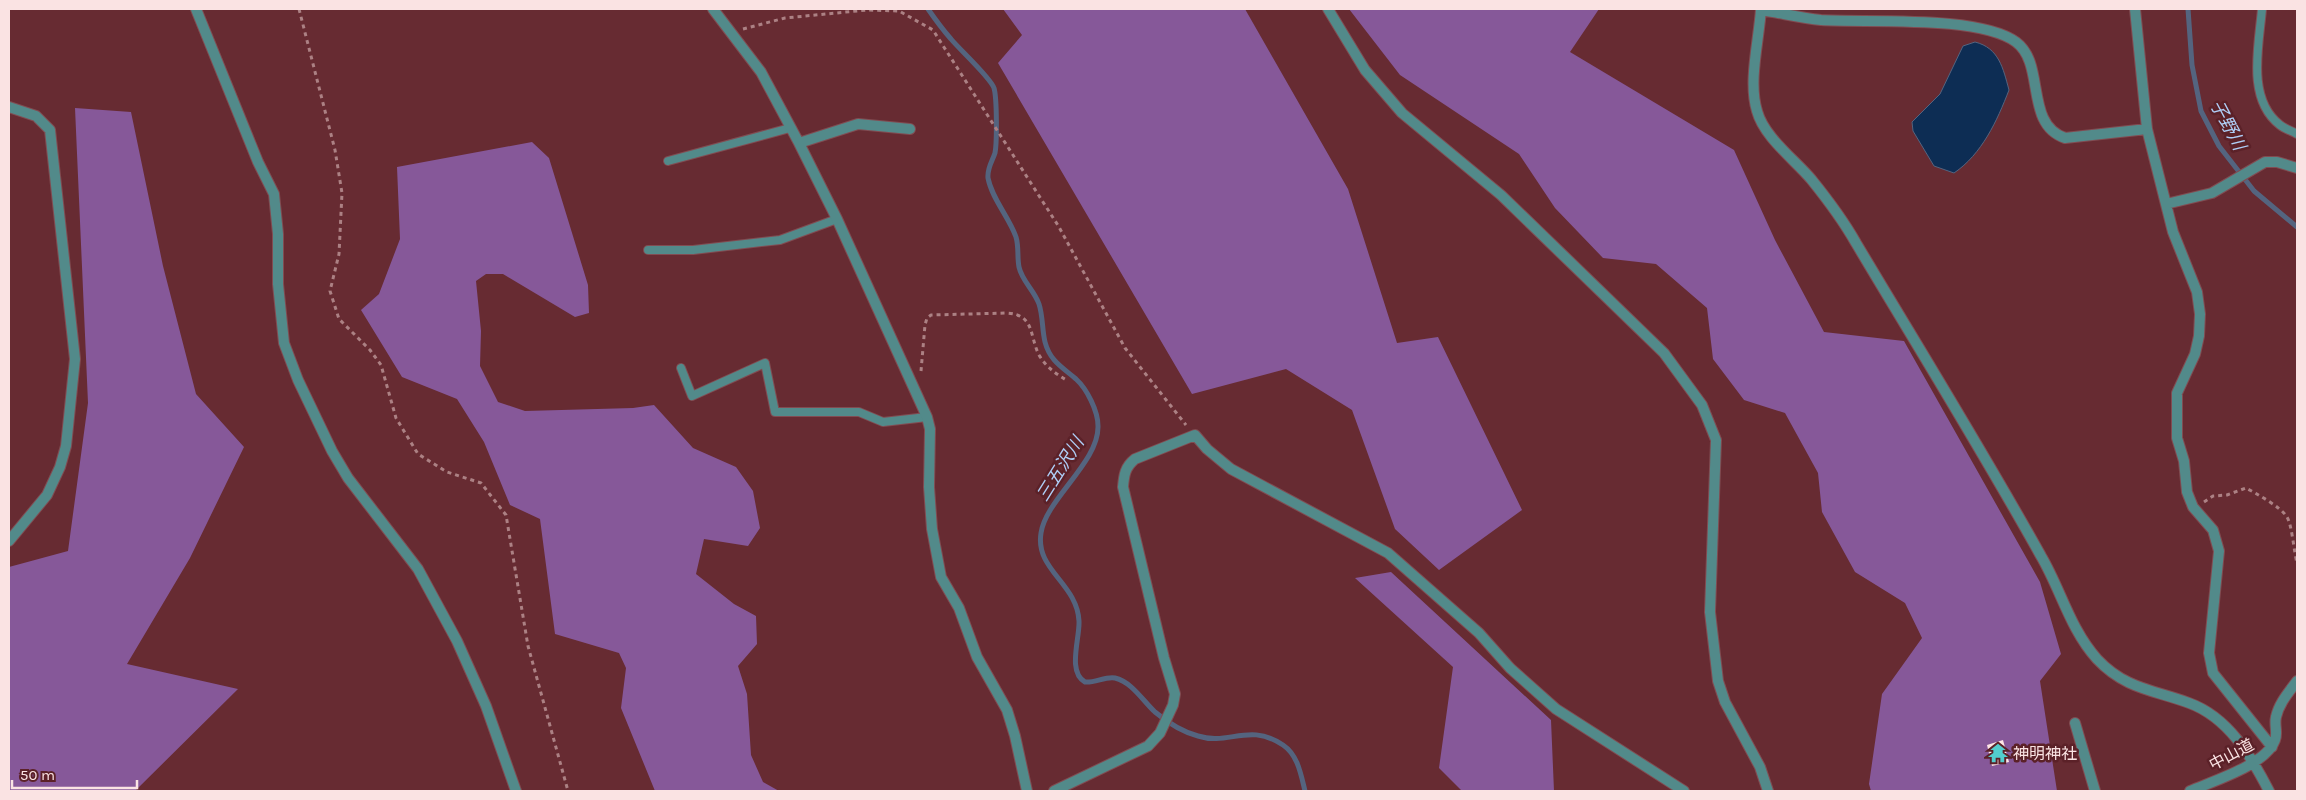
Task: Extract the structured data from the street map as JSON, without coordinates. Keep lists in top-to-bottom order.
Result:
{
  "streets": {
    "street": ["中山道"]
  },
  "water": ["子野川", "三五沢川"],
  "places": {
    "temple": ["神明神社"]
  },
  "scale_bar": "50 m"
}
